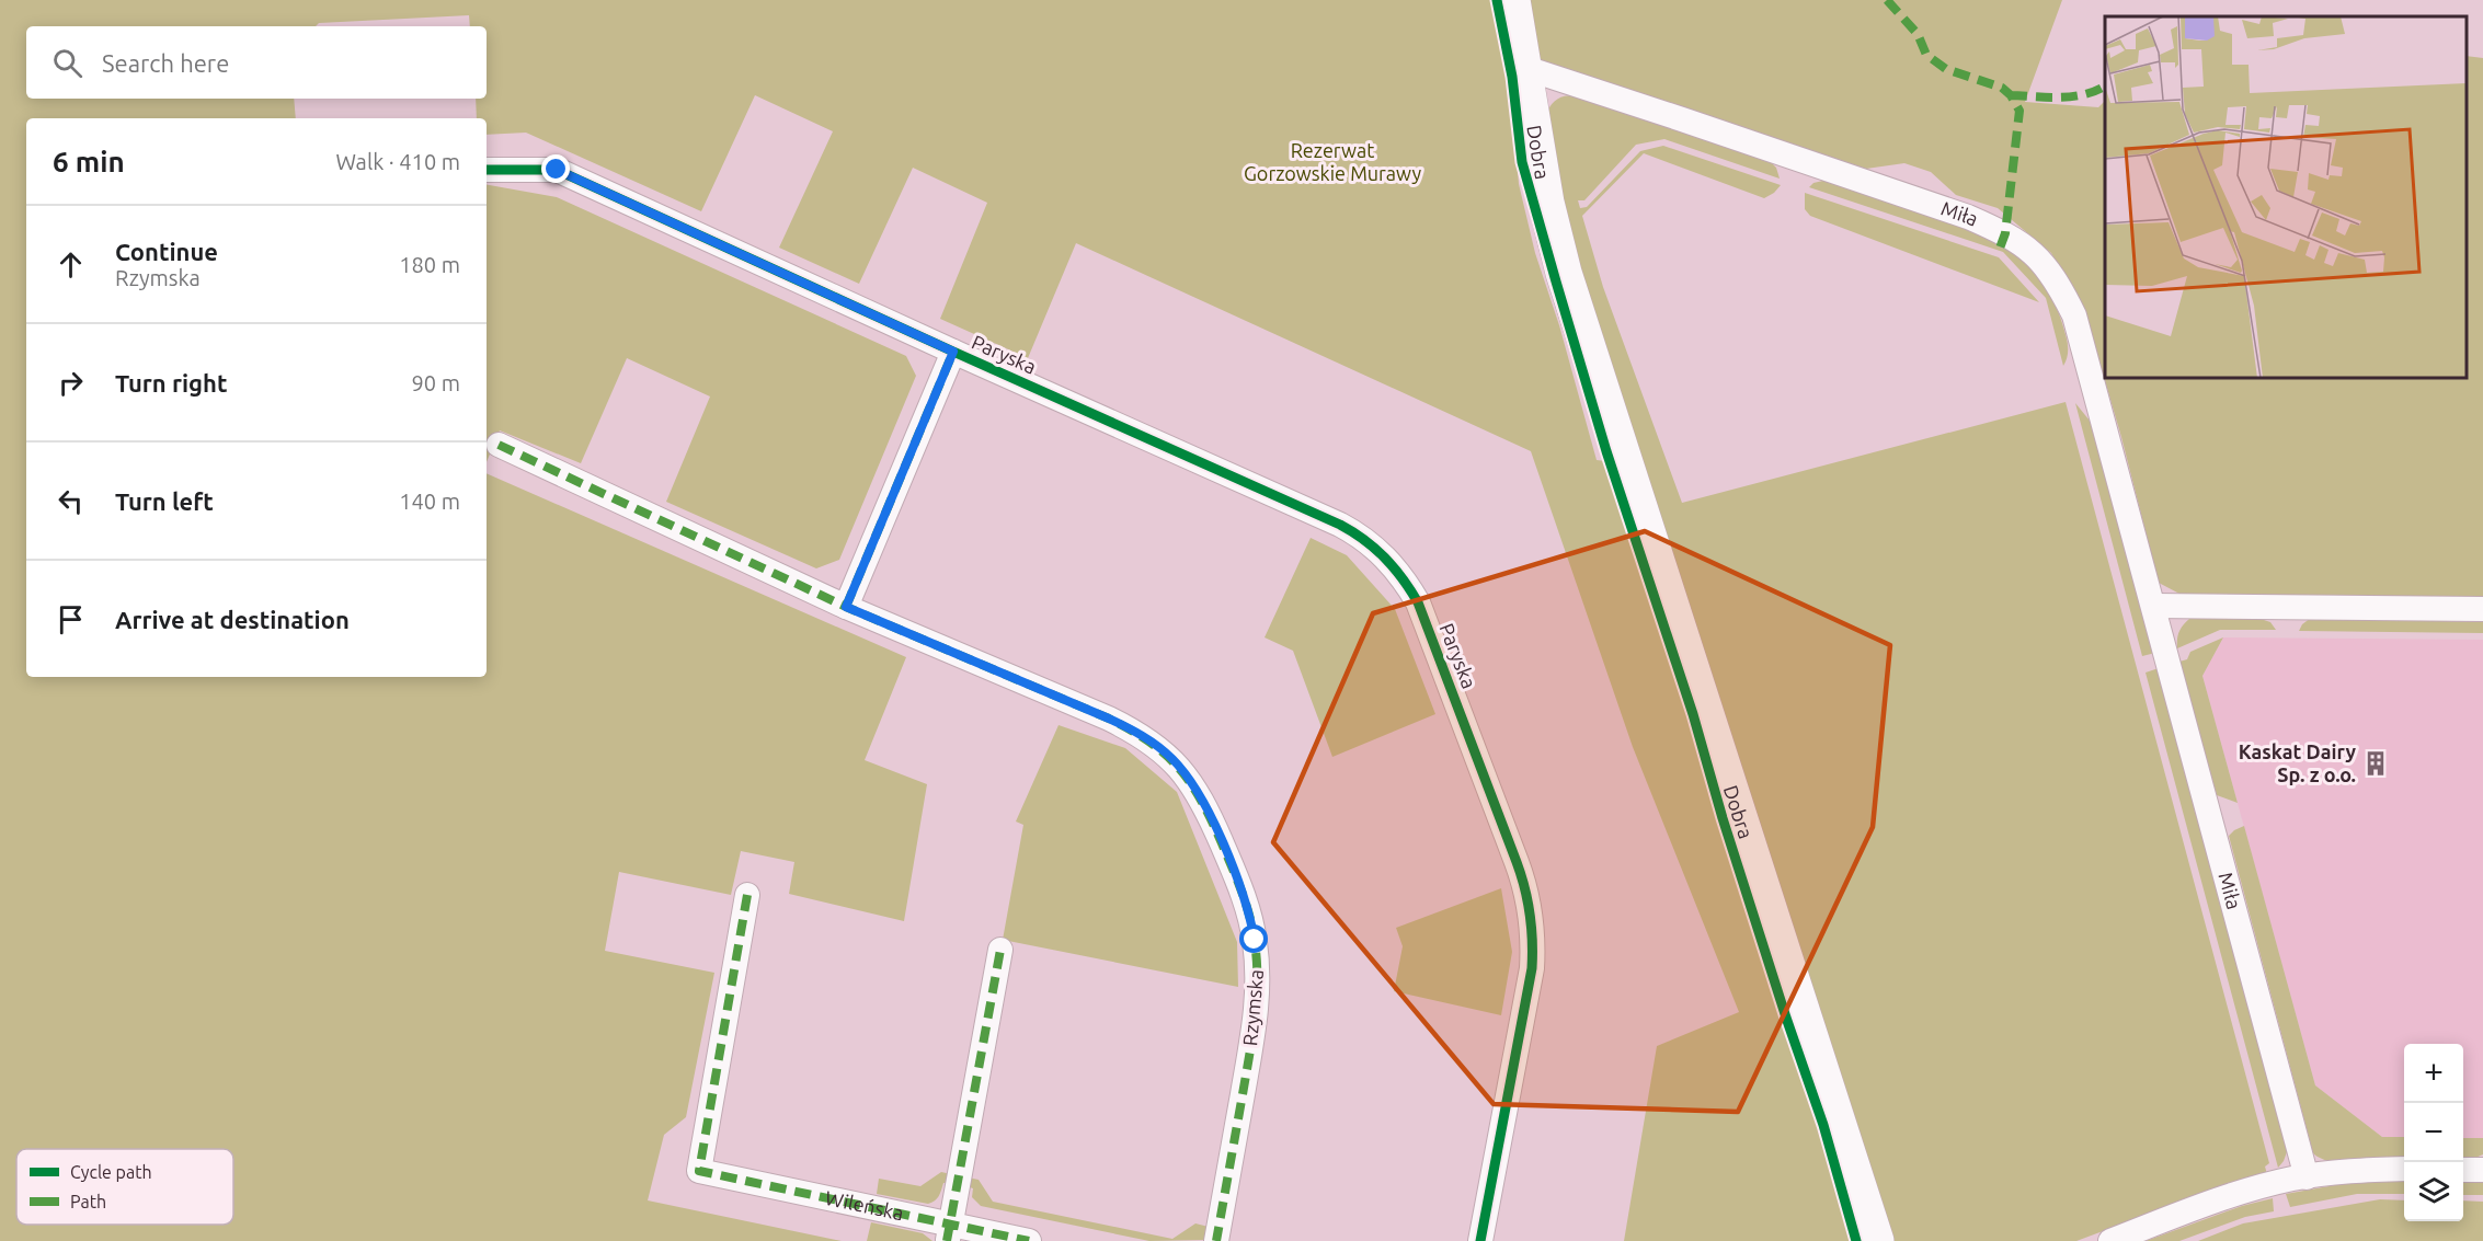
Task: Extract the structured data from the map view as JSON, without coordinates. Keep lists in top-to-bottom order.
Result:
{
  "streets": {
    "street": [
      "Dobra",
      "Miła",
      "Paryska",
      "Rzymska",
      "Wileńska"
    ]
  },
  "crossings": [
    ["Dobra", "Miła"]
  ],
  "parks": ["Rezerwat Gorzowskie Murawy"],
  "places": {
    "building": ["Kaskat Dairy Sp. z o.o."]
  },
  "legend": ["Cycle path", "Path"],
  "page": {
    "search": "Search here",
    "heading": ["6 min", "Walk · 410 m"],
    "list": [
      ["Continue", "Rzymska", "180 m"],
      ["Turn right", "90 m"],
      ["Turn left", "140 m"],
      "Arrive at destination"
    ],
    "map_buttons": ["+", "−"]
  }
}
